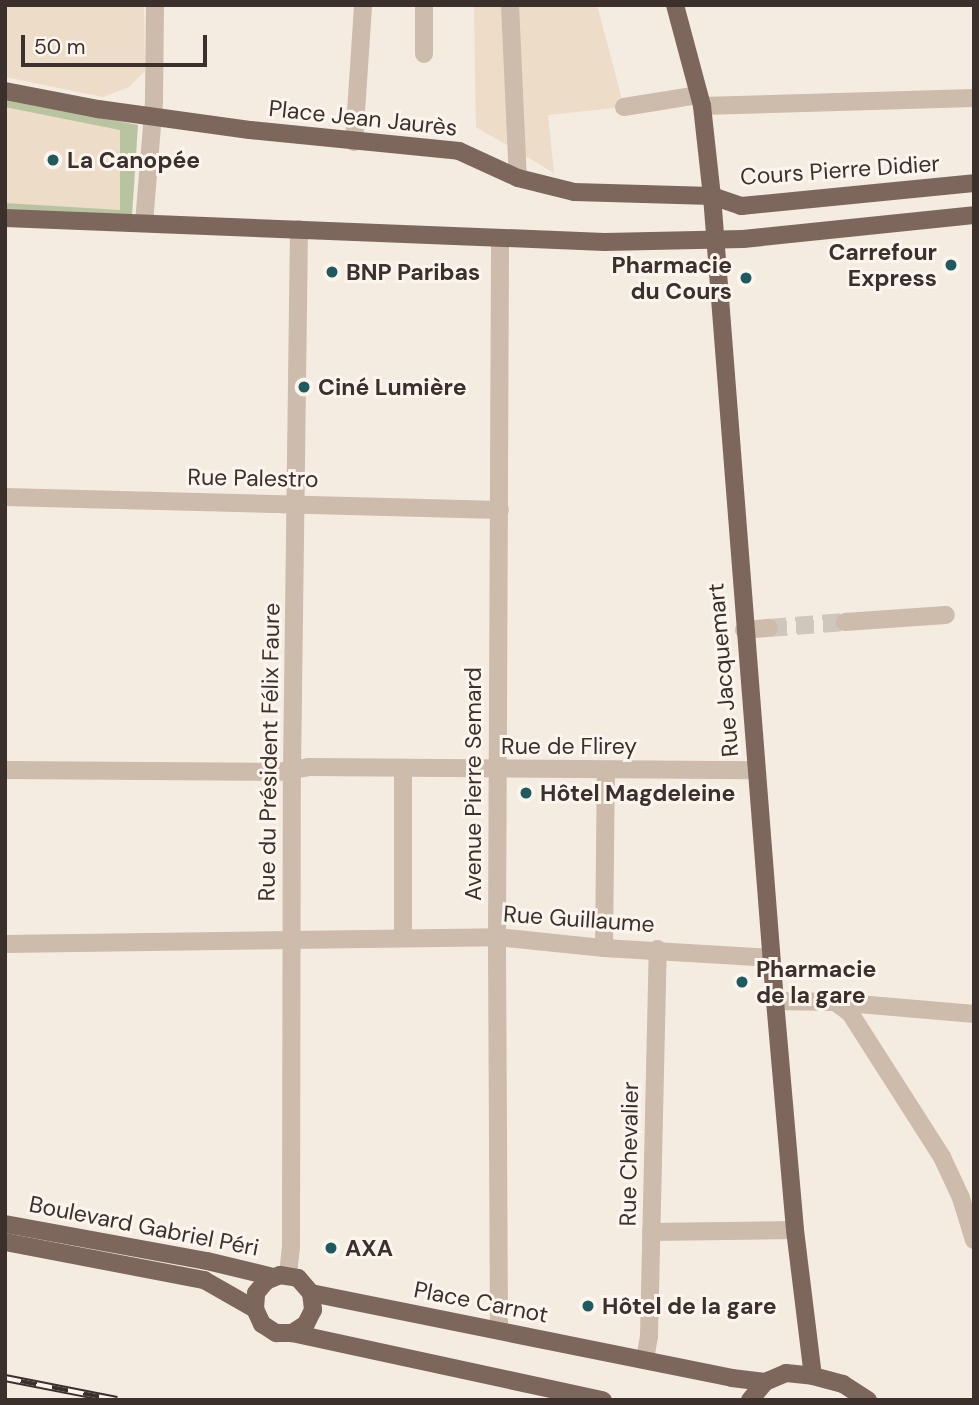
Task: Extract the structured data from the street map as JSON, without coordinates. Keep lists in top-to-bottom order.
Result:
{
  "streets": {
    "main road": [
      "Place Jean Jaurès",
      "Cours Pierre Didier",
      "Rue Jacquemart",
      "Boulevard Gabriel Péri",
      "Place Carnot"
    ],
    "street": [
      "Rue Palestro",
      "Rue de Flirey",
      "Rue du Président Félix Faure",
      "Avenue Pierre Semard",
      "Rue Guillaume",
      "Rue Chevalier"
    ]
  },
  "crossings": [
    ["Place Jean Jaurès", "Cours Pierre Didier"],
    ["Place Jean Jaurès", "Rue Jacquemart"],
    ["Cours Pierre Didier", "Rue Jacquemart"],
    ["Rue Palestro", "Rue du Président Félix Faure"],
    ["Rue Palestro", "Avenue Pierre Semard"],
    ["Rue Jacquemart", "Rue de Flirey"],
    ["Rue Jacquemart", "Rue Guillaume"],
    ["Rue Jacquemart", "Place Carnot"],
    ["Rue de Flirey", "Rue du Président Félix Faure"],
    ["Rue de Flirey", "Avenue Pierre Semard"],
    ["Rue du Président Félix Faure", "Rue Guillaume"],
    ["Rue du Président Félix Faure", "Boulevard Gabriel Péri"],
    ["Rue du Président Félix Faure", "Place Carnot"],
    ["Avenue Pierre Semard", "Rue Guillaume"],
    ["Avenue Pierre Semard", "Place Carnot"],
    ["Rue Guillaume", "Rue Chevalier"],
    ["Rue Chevalier", "Place Carnot"],
    ["Boulevard Gabriel Péri", "Place Carnot"]
  ],
  "places": [
    "La Canopée",
    "Carrefour Express",
    "BNP Paribas",
    "Pharmacie du Cours",
    "Ciné Lumière",
    "Hôtel Magdeleine",
    "Pharmacie de la gare",
    "AXA",
    "Hôtel de la gare"
  ],
  "scale_bar": "50 m"
}
